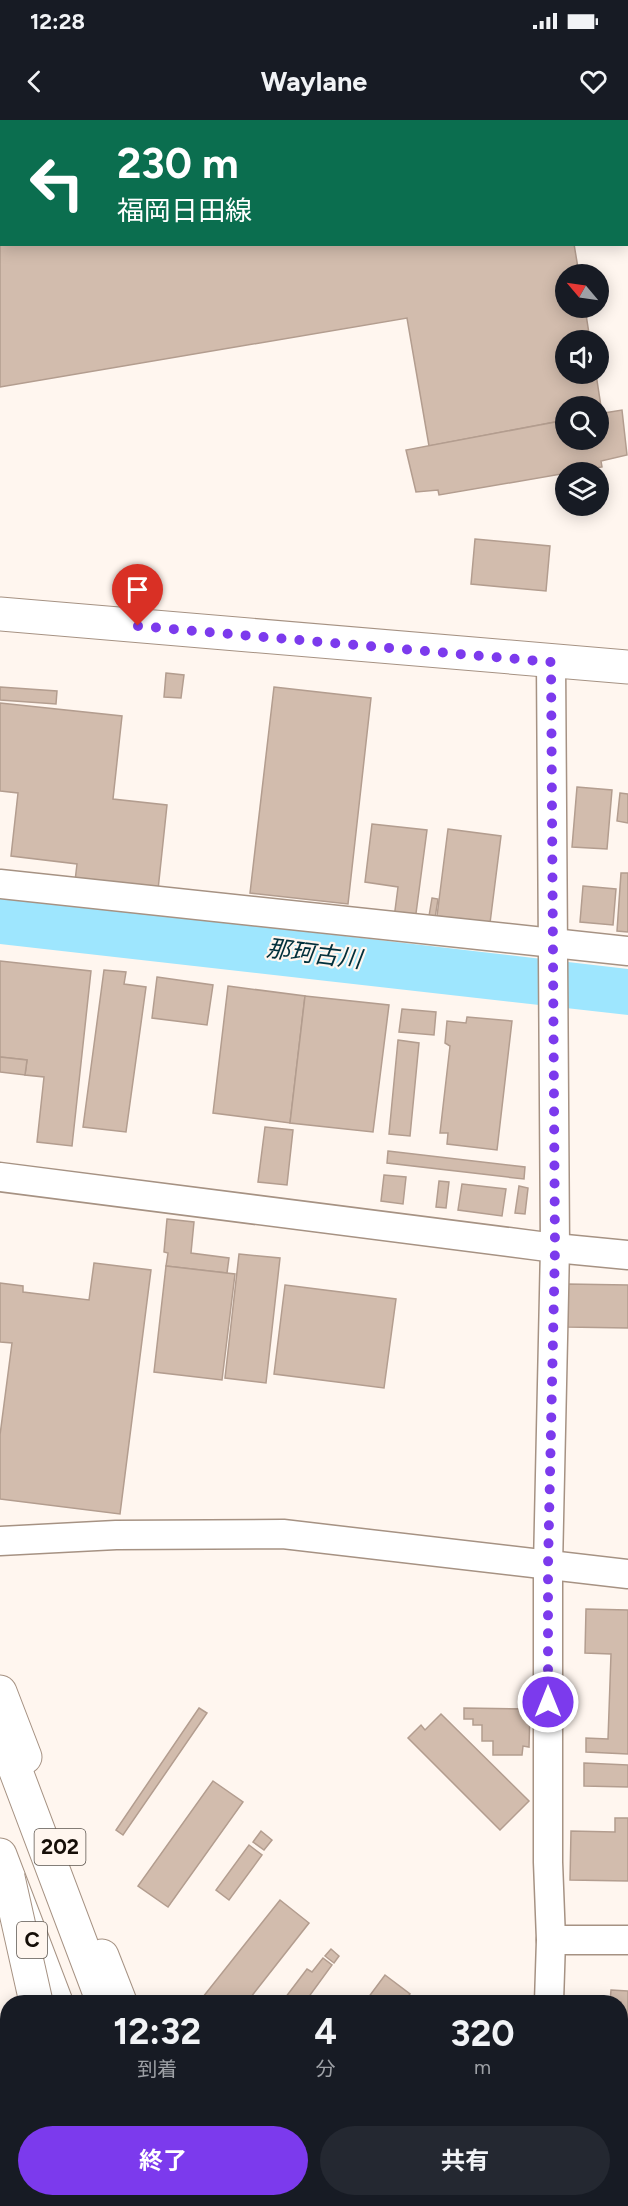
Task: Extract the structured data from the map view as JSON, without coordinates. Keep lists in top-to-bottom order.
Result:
{
  "streets": {
    "main road": ["202", "C"]
  },
  "water": ["那珂古川"],
  "north": "top left",
  "page": {
    "status": "12:28",
    "header": "Waylane",
    "turn": ["230 m", "福岡日田線"],
    "eta": [
      "12:32",
      "到着",
      "4",
      "分",
      "320",
      "m"
    ],
    "buttons": ["終了", "共有"]
  }
}
